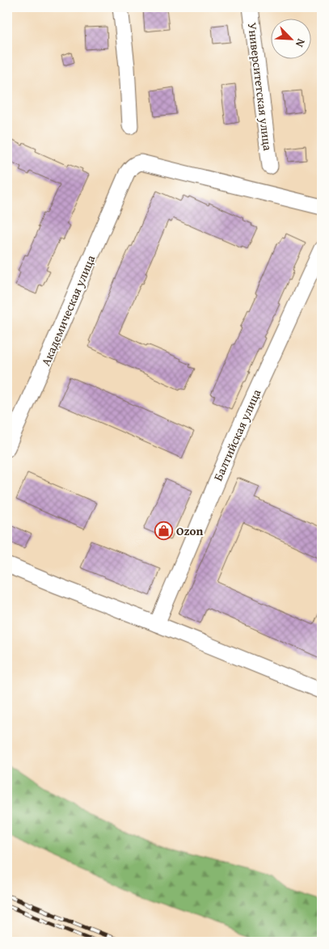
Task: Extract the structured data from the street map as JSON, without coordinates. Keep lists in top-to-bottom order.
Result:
{
  "streets": {
    "street": ["Университетская улица", "Академическая улица", "Балтийская улица"]
  },
  "places": {
    "shop": ["Ozon"]
  },
  "north": "bottom right"
}
